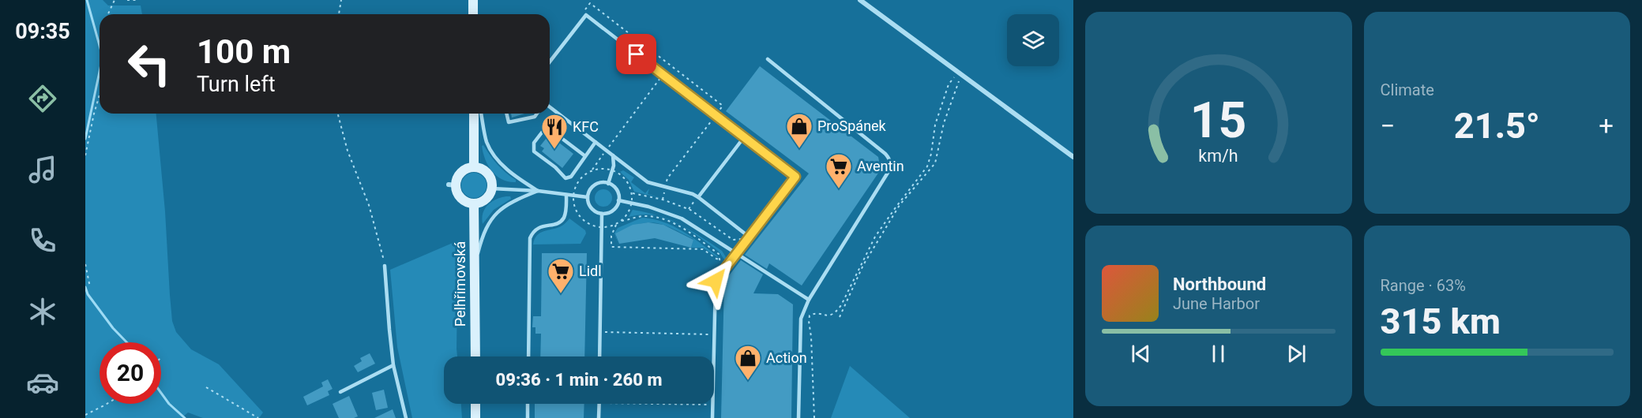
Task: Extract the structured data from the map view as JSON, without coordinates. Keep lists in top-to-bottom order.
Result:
{
  "streets": {
    "main road": ["Pelhřimovská"]
  },
  "places": {
    "shop": ["ProSpánek", "Action"],
    "restaurant": ["KFC"],
    "supermarket": ["Aventin", "Lidl"]
  },
  "page": {
    "tabs": "09:35",
    "tile": [
      "Climate",
      ["Range · 63%", "315 km"]
    ],
    "turn": ["100 m", "Turn left"],
    "heat": ["−", "21.5°", "+"],
    "song": ["Northbound", "June Harbor"],
    "limit": "20",
    "trip": "09:36 · 1 min · 260 m",
    "gauge": ["15", "km/h"]
  }
}
